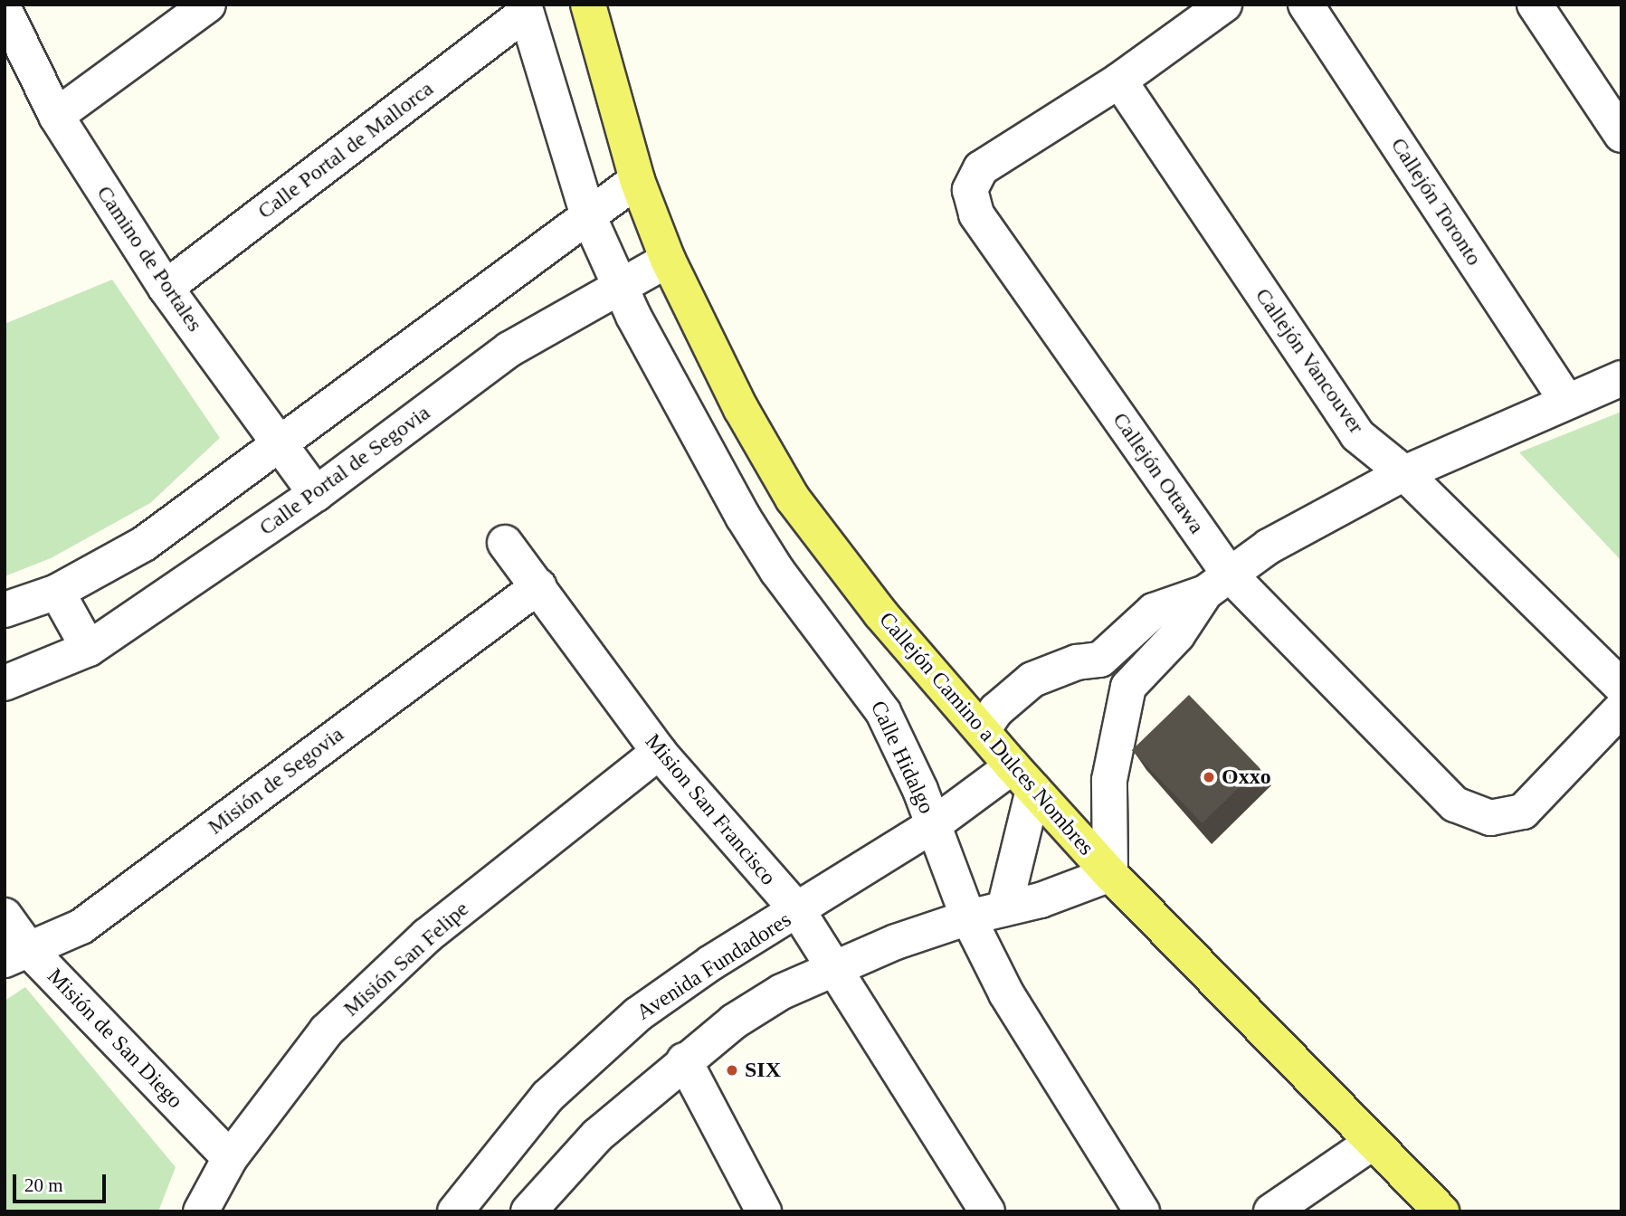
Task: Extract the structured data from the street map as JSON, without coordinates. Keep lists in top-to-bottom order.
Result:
{
  "streets": {
    "main road": ["Callejón Camino a Dulces Nombres"],
    "street": [
      "Calle Portal de Mallorca",
      "Callejón Toronto",
      "Camino de Portales",
      "Callejón Vancouver",
      "Calle Portal de Segovia",
      "Callejón Ottawa",
      "Calle Hidalgo",
      "Misión de Segovia",
      "Mision San Francisco",
      "Misión San Felipe",
      "Avenida Fundadores",
      "Misión de San Diego"
    ]
  },
  "crossings": [
    ["Calle Portal de Mallorca", "Camino de Portales"],
    ["Calle Portal de Mallorca", "Calle Hidalgo"],
    ["Camino de Portales", "Calle Portal de Segovia"],
    ["Callejón Vancouver", "Callejón Ottawa"],
    ["Calle Portal de Segovia", "Callejón Camino a Dulces Nombres"],
    ["Calle Portal de Segovia", "Calle Hidalgo"],
    ["Callejón Camino a Dulces Nombres", "Avenida Fundadores"],
    ["Calle Hidalgo", "Avenida Fundadores"],
    ["Misión de Segovia", "Mision San Francisco"],
    ["Misión de Segovia", "Misión de San Diego"],
    ["Mision San Francisco", "Misión San Felipe"],
    ["Mision San Francisco", "Avenida Fundadores"],
    ["Misión San Felipe", "Misión de San Diego"]
  ],
  "places": ["Oxxo", "SIX"],
  "scale_bar": "20 m"
}
